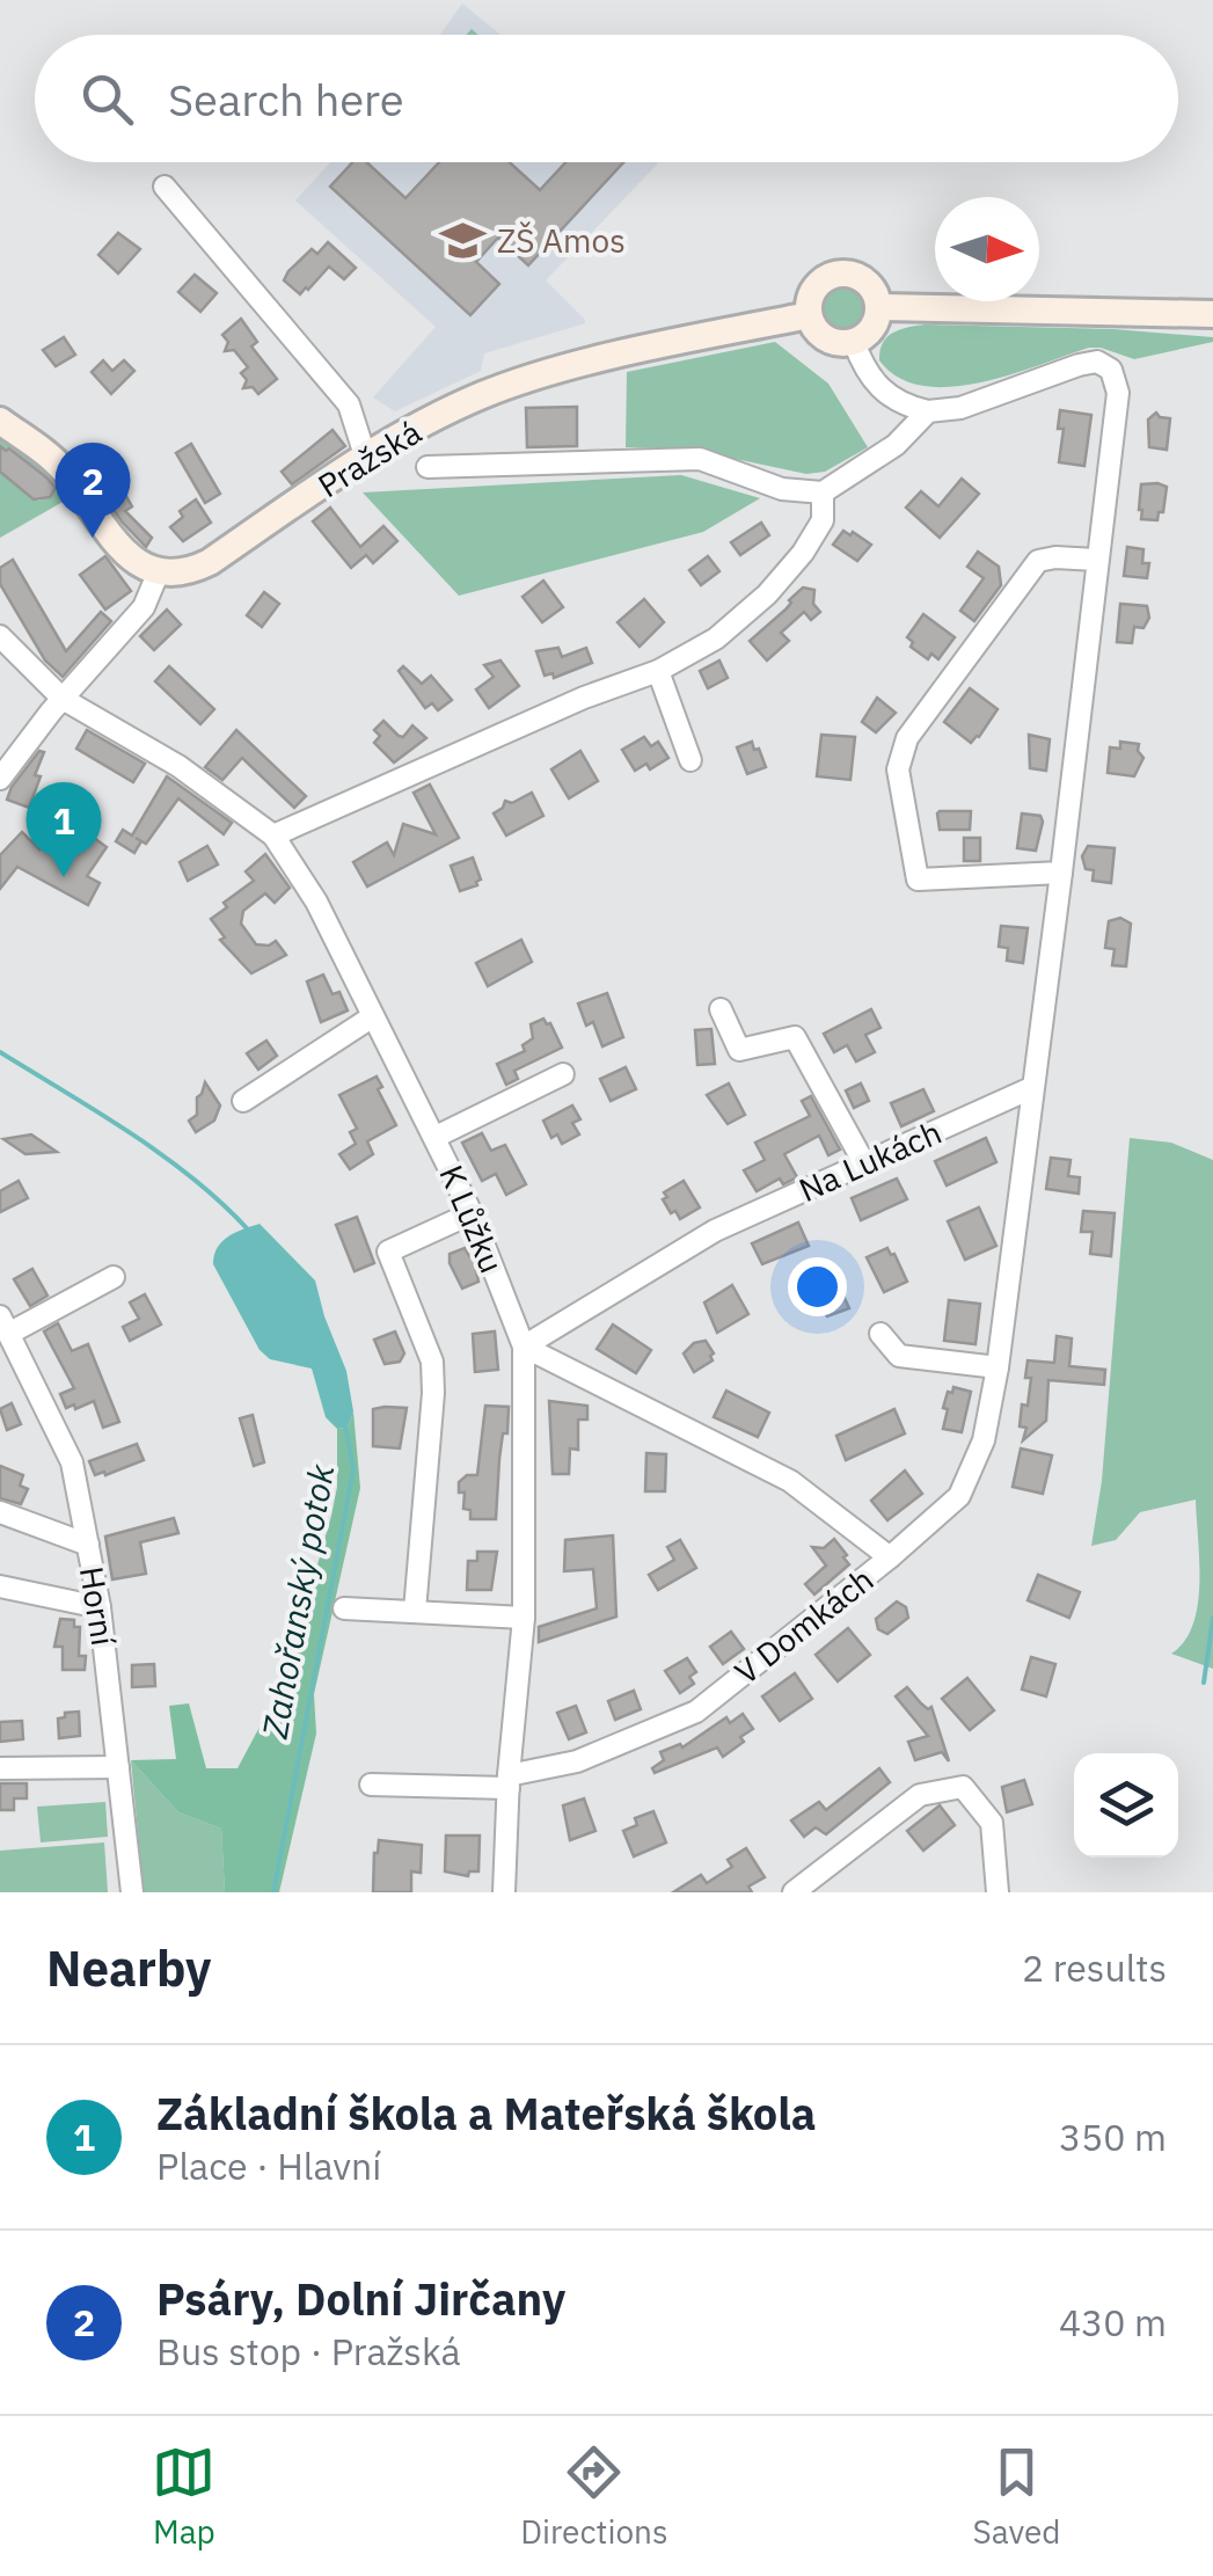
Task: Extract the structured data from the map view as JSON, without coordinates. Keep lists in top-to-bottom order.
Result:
{
  "streets": {
    "main road": ["Pražská"],
    "street": [
      "Na Lukách",
      "K Lůžku",
      "Horní",
      "V Domkách"
    ]
  },
  "crossings": [
    ["Na Lukách", "K Lůžku"],
    ["Na Lukách", "V Domkách"],
    ["K Lůžku", "V Domkách"]
  ],
  "water": ["Zahořanský potok"],
  "places": {
    "school or university": ["ZŠ Amos"]
  },
  "north": "right",
  "page": {
    "search": "Search here",
    "pins": ["2", "1"],
    "heading": ["Nearby", "2 results"],
    "list": [
      {
        "mark": "1",
        "name": "Základní škola a Mateřská škola",
        "note": "Place · Hlavní",
        "value": "350 m"
      },
      {
        "mark": "2",
        "name": "Psáry, Dolní Jirčany",
        "note": "Bus stop · Pražská",
        "value": "430 m"
      }
    ],
    "nav": ["Map", "Directions", "Saved"]
  }
}
